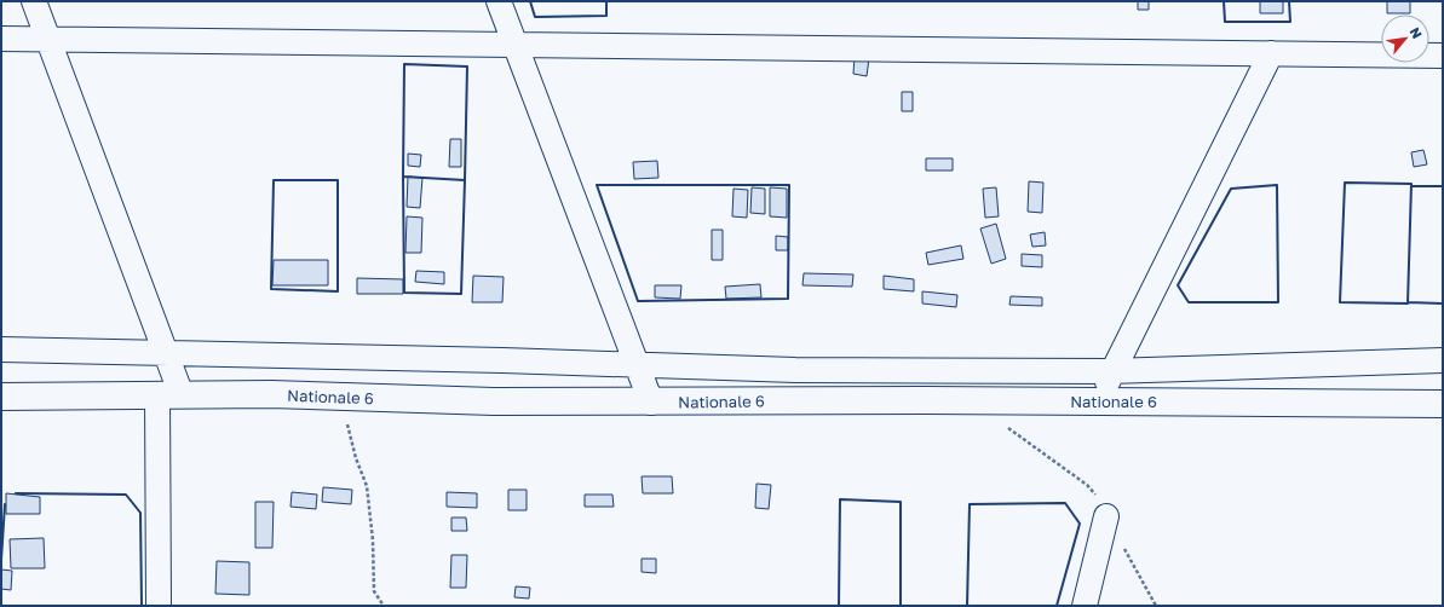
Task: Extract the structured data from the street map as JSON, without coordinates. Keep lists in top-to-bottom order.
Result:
{
  "streets": {
    "main road": ["Nationale 6"]
  },
  "north": "top right"
}
